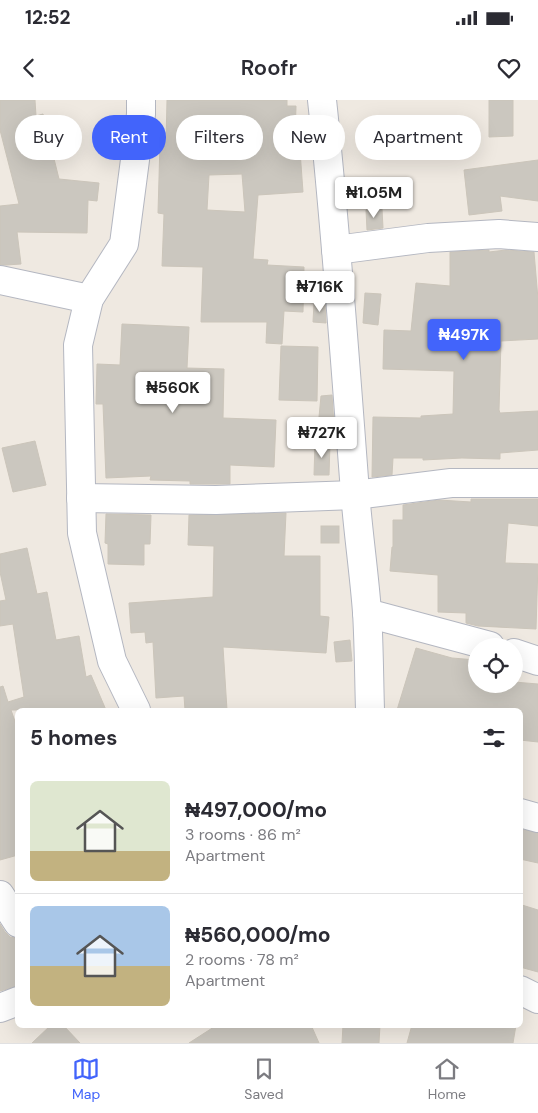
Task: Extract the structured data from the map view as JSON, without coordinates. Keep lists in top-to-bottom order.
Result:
{
  "page": {
    "status": "12:52",
    "header": "Roofr",
    "chip": [
      "Buy",
      "Rent",
      "Filters",
      "New",
      "Apartment"
    ],
    "price": [
      "₦1.05M",
      "₦716K",
      "₦497K",
      "₦560K",
      "₦727K"
    ],
    "heading": "5 homes",
    "list": [
      {
        "name": "₦497,000/mo",
        "note": "3 rooms · 86 m² · Apartment"
      },
      {
        "name": "₦560,000/mo",
        "note": "2 rooms · 78 m² · Apartment"
      }
    ],
    "tabs": ["Map", "Saved", "Home"]
  }
}
